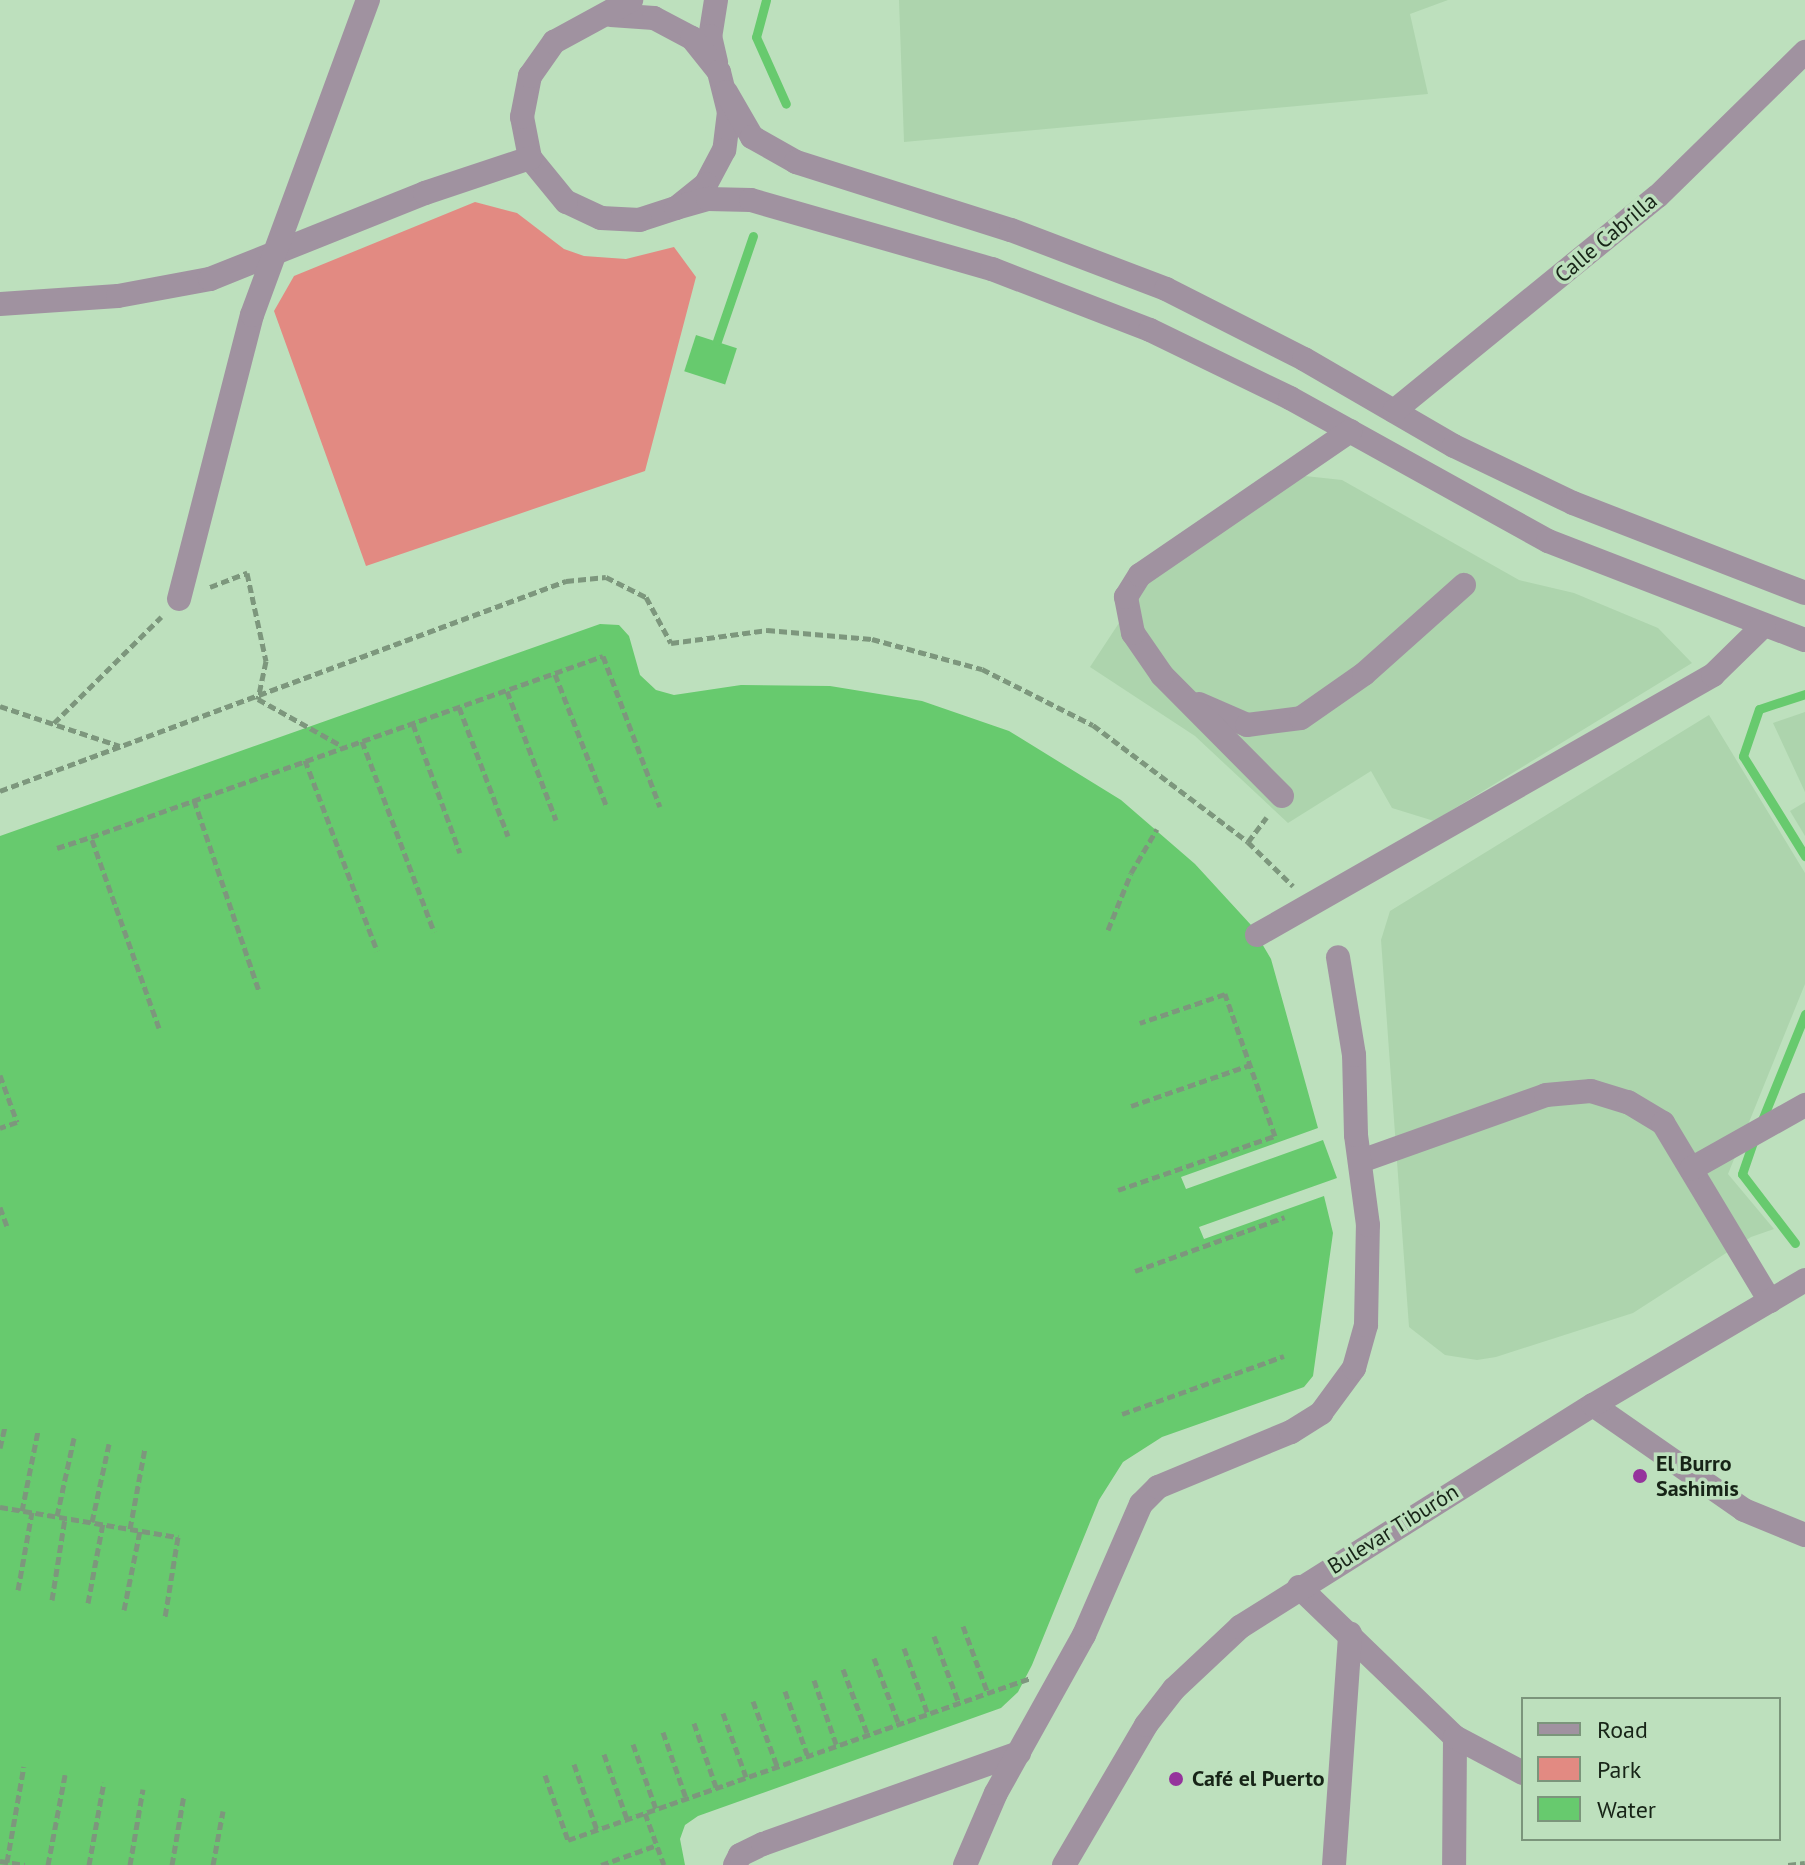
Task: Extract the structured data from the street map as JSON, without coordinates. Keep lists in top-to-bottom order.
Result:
{
  "streets": {
    "street": ["Calle Cabrilla", "Bulevar Tiburón"]
  },
  "places": ["El Burro Sashimis", "Café el Puerto"],
  "legend": ["Road", "Park", "Water"]
}
